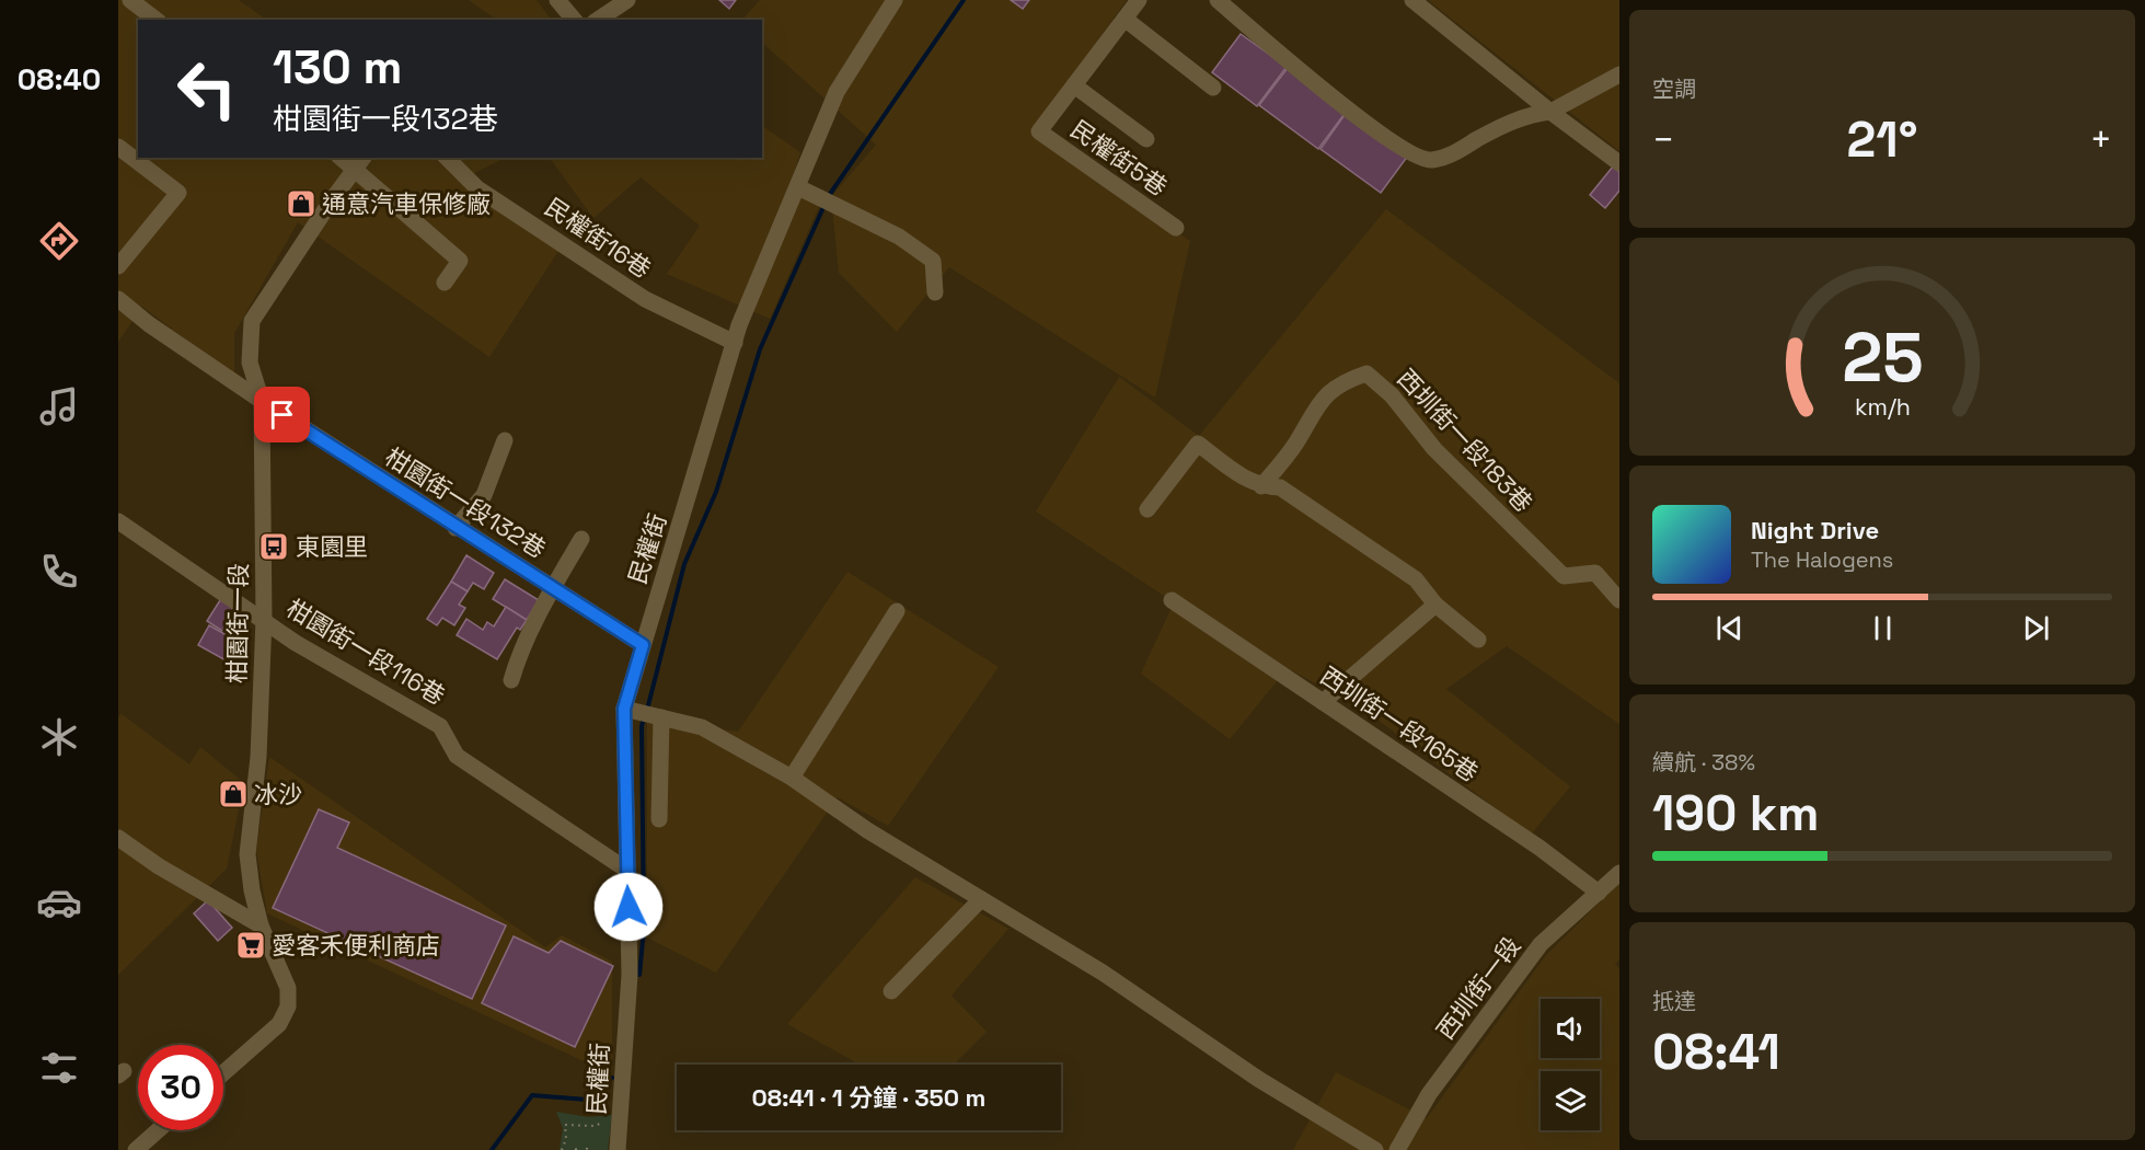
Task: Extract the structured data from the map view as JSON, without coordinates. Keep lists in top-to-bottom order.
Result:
{
  "streets": {
    "street": [
      "民權街5巷",
      "民權街16巷",
      "西圳街一段183巷",
      "柑園街一段132巷",
      "民權街",
      "柑園街一段",
      "柑園街一段116巷",
      "西圳街一段165巷",
      "西圳街一段"
    ]
  },
  "crossings": [
    ["民權街16巷", "民權街"],
    ["柑園街一段132巷", "民權街"],
    ["柑園街一段132巷", "柑園街一段"],
    ["民權街", "柑園街一段116巷"],
    ["柑園街一段", "柑園街一段116巷"],
    ["西圳街一段165巷", "西圳街一段"]
  ],
  "places": {
    "shop": ["通意汽車保修廠", "冰沙"],
    "bus stop": ["東園里"],
    "supermarket": ["愛客禾便利商店"]
  },
  "page": {
    "tabs": "08:40",
    "tile": [
      "空調",
      ["續航 · 38%", "190 km"],
      ["抵達", "08:41"]
    ],
    "turn": ["130 m", "柑園街一段132巷"],
    "heat": ["−", "21°", "+"],
    "song": ["Night Drive", "The Halogens"],
    "limit": "30",
    "trip": "08:41 · 1 分鐘 · 350 m",
    "gauge": ["25", "km/h"]
  }
}
